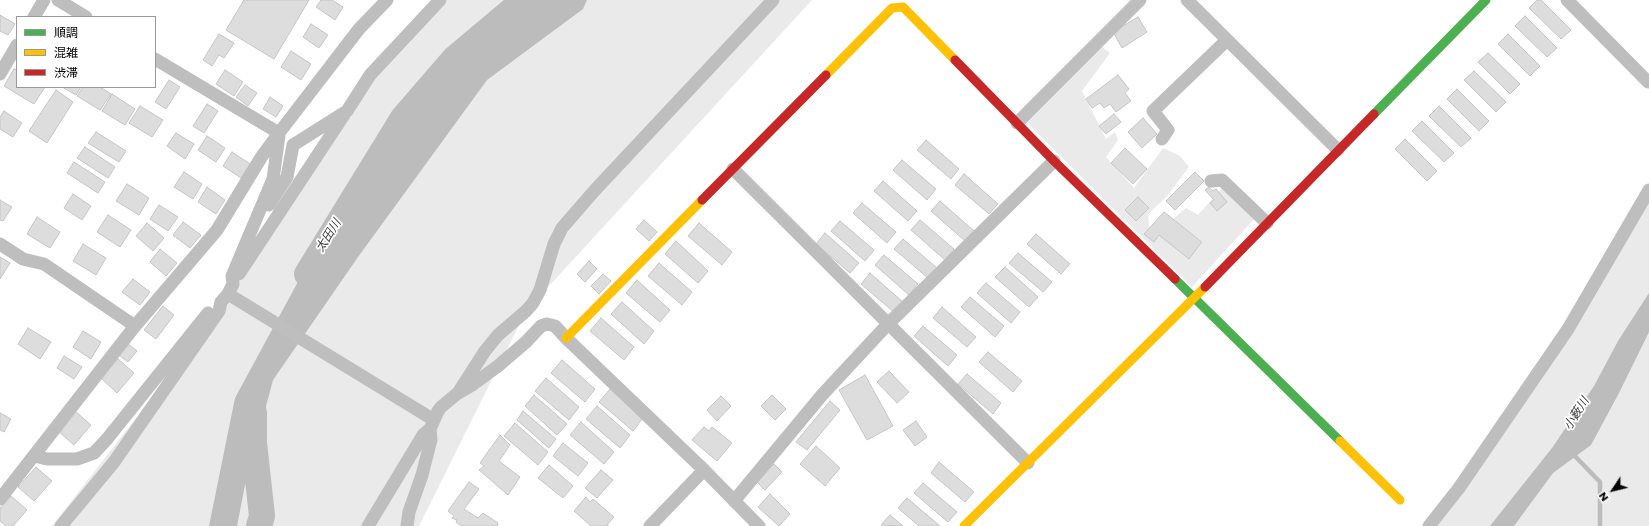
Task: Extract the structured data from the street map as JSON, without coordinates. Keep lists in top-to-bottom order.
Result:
{
  "water": ["太田川", "小薮川"],
  "legend": ["順調", "混雑", "渋滞"],
  "north": "bottom left"
}
